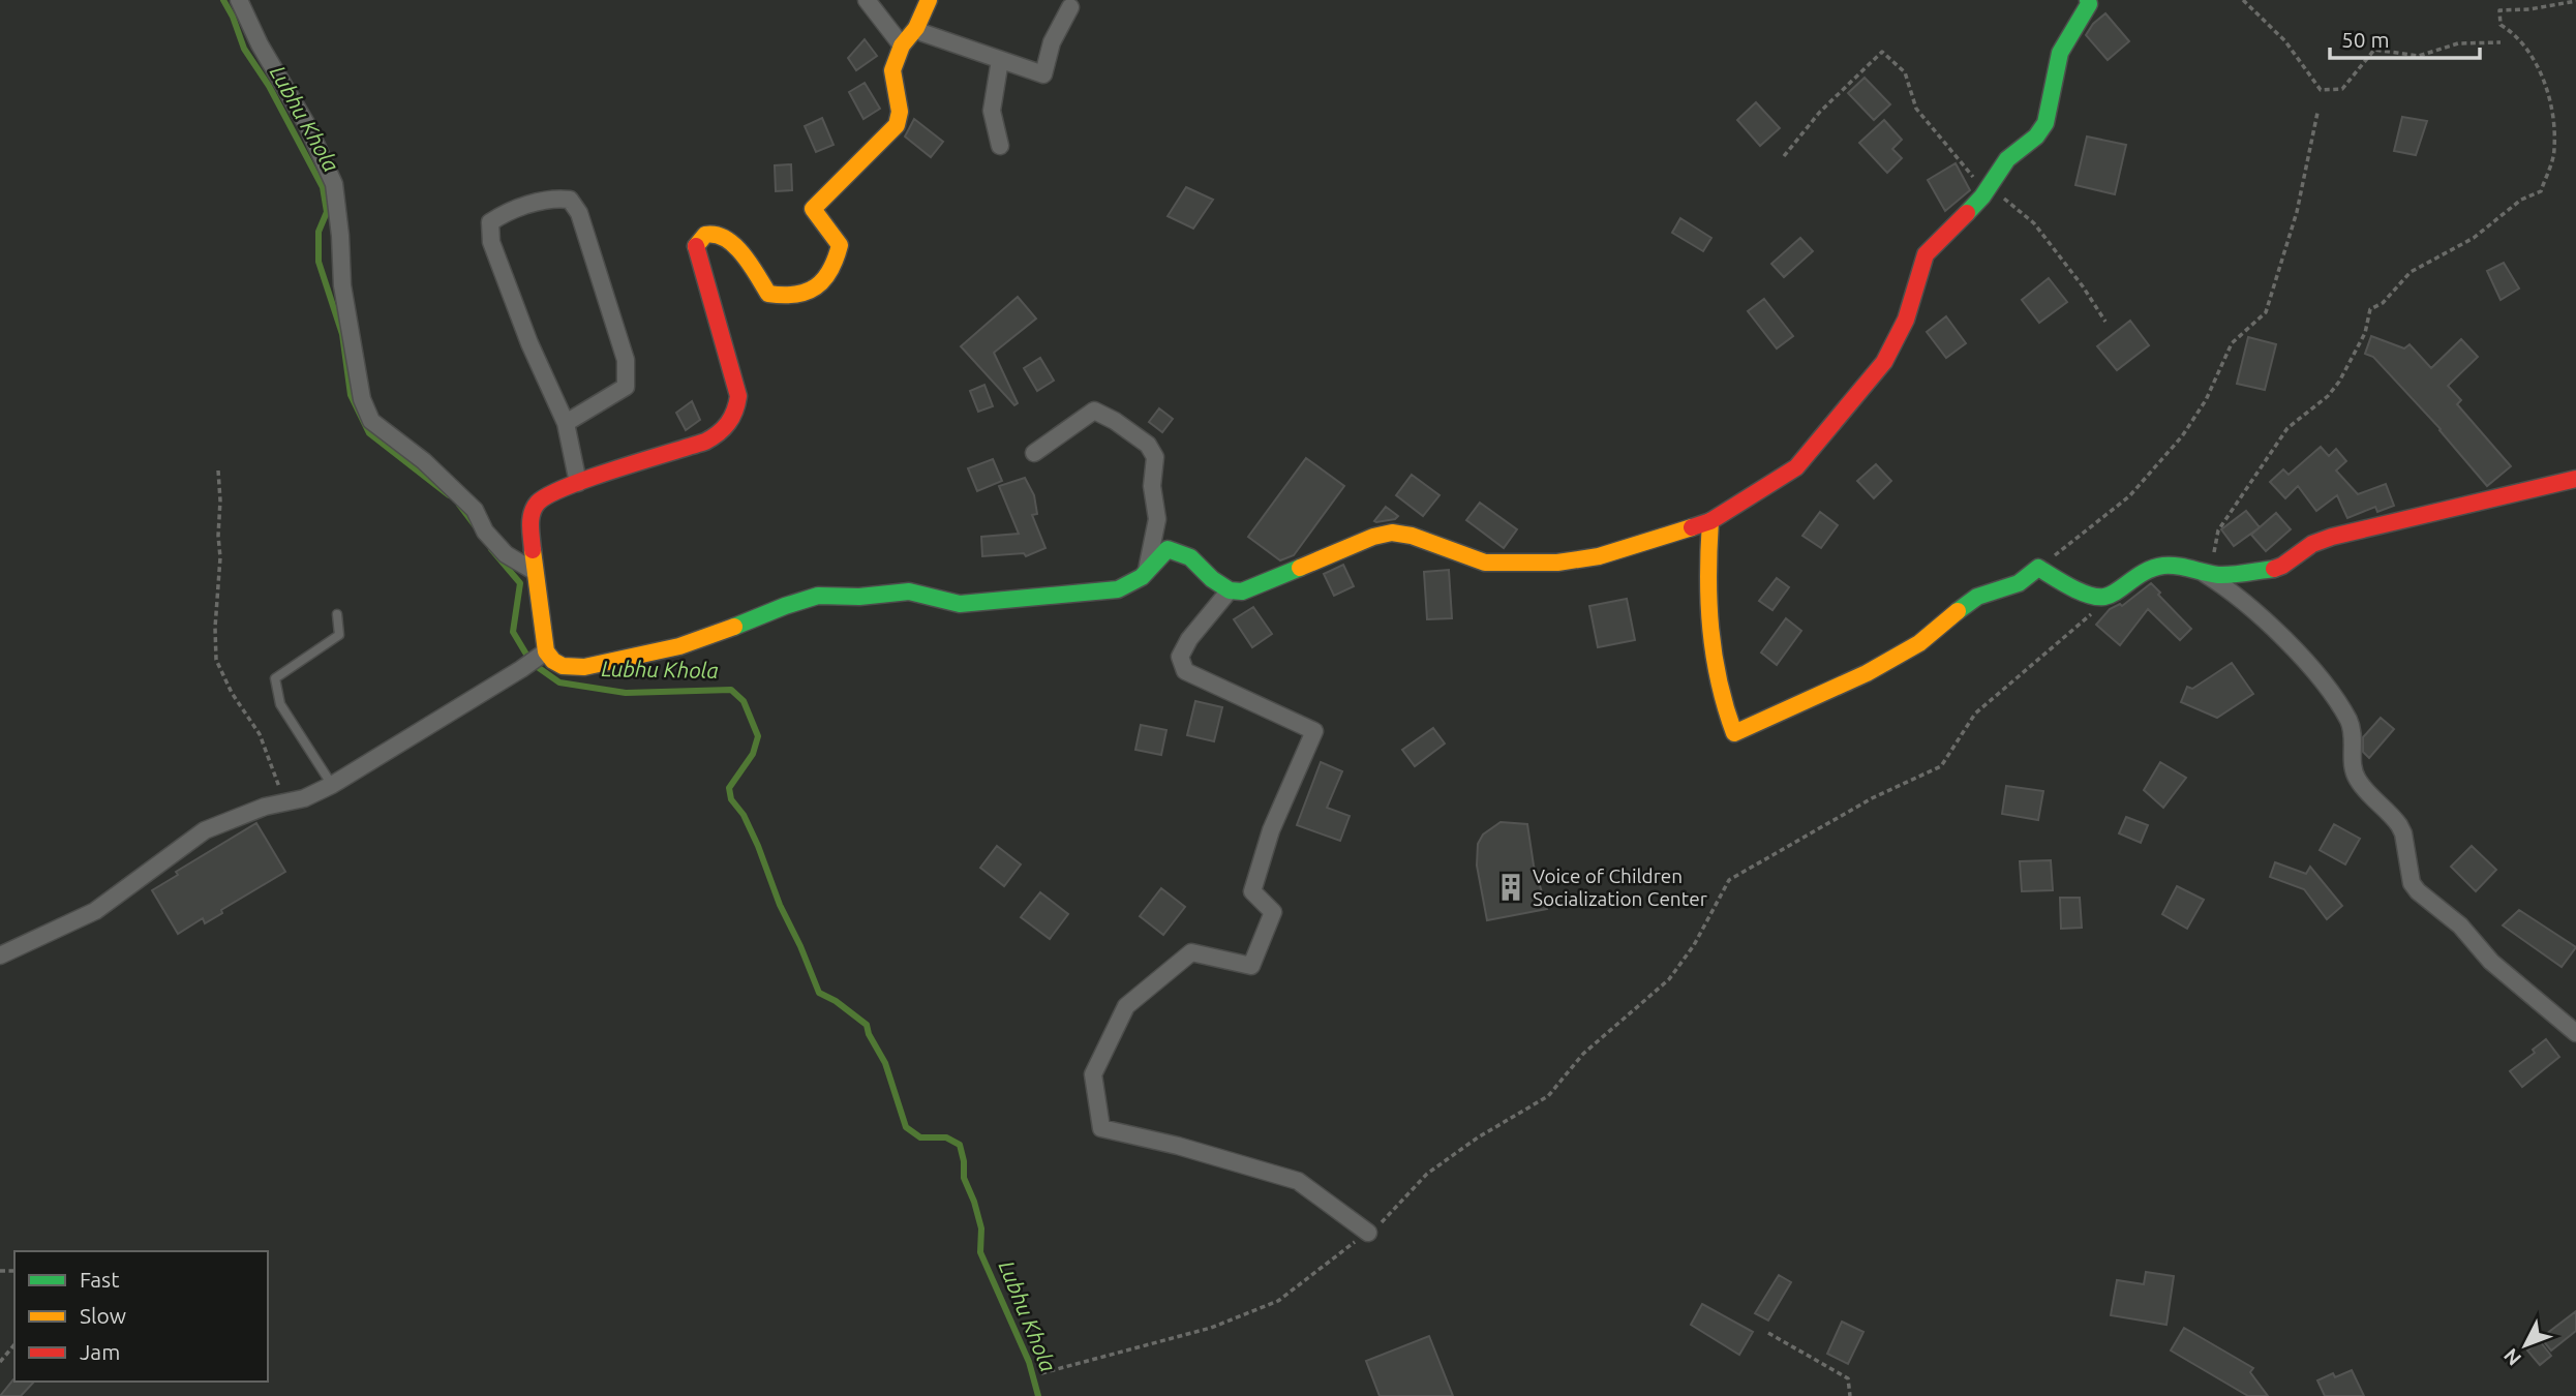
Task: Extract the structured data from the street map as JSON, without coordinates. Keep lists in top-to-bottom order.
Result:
{
  "water": ["Lubhu Khola"],
  "places": {
    "building": ["Voice of Children Socialization Center"]
  },
  "legend": ["Fast", "Slow", "Jam"],
  "scale_bar": "50 m",
  "north": "bottom left"
}
